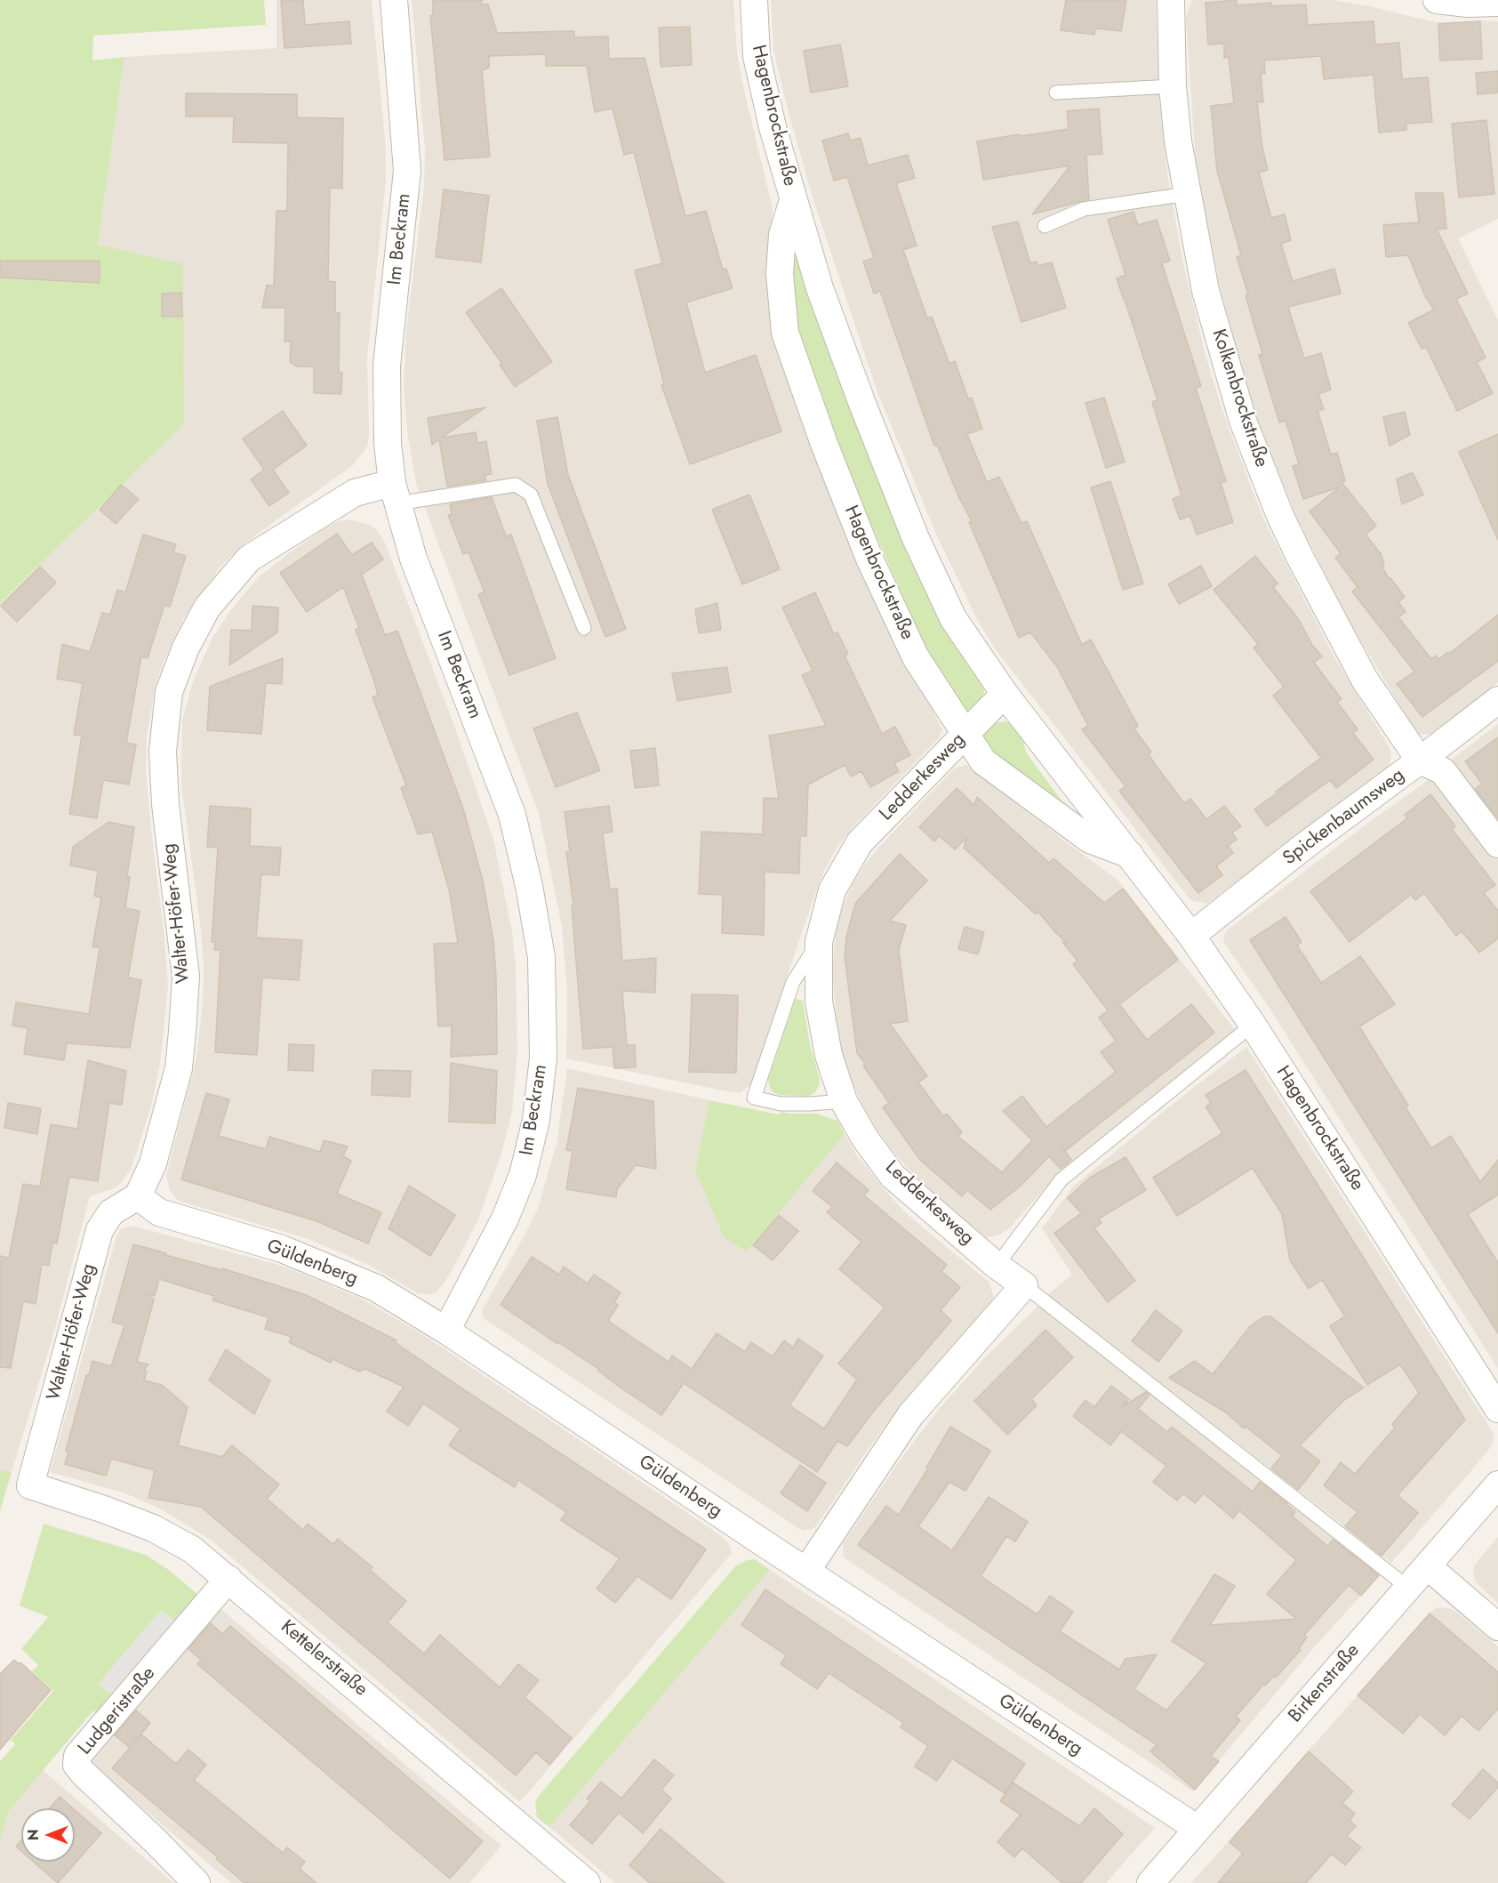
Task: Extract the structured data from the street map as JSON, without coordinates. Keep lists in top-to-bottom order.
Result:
{
  "streets": {
    "street": [
      "Hagenbrockstraße",
      "Im Beckram",
      "Kolkenbrockstraße",
      "Ledderkesweg",
      "Spickenbaumsweg",
      "Walter-Höfer-Weg",
      "Güldenberg",
      "Kettelerstraße",
      "Birkenstraße",
      "Ludgeristraße"
    ]
  },
  "crossings": [
    ["Hagenbrockstraße", "Ledderkesweg"],
    ["Hagenbrockstraße", "Spickenbaumsweg"],
    ["Im Beckram", "Walter-Höfer-Weg"],
    ["Im Beckram", "Güldenberg"],
    ["Kolkenbrockstraße", "Spickenbaumsweg"],
    ["Walter-Höfer-Weg", "Güldenberg"],
    ["Walter-Höfer-Weg", "Kettelerstraße"],
    ["Güldenberg", "Birkenstraße"],
    ["Kettelerstraße", "Ludgeristraße"]
  ],
  "north": "left"
}
